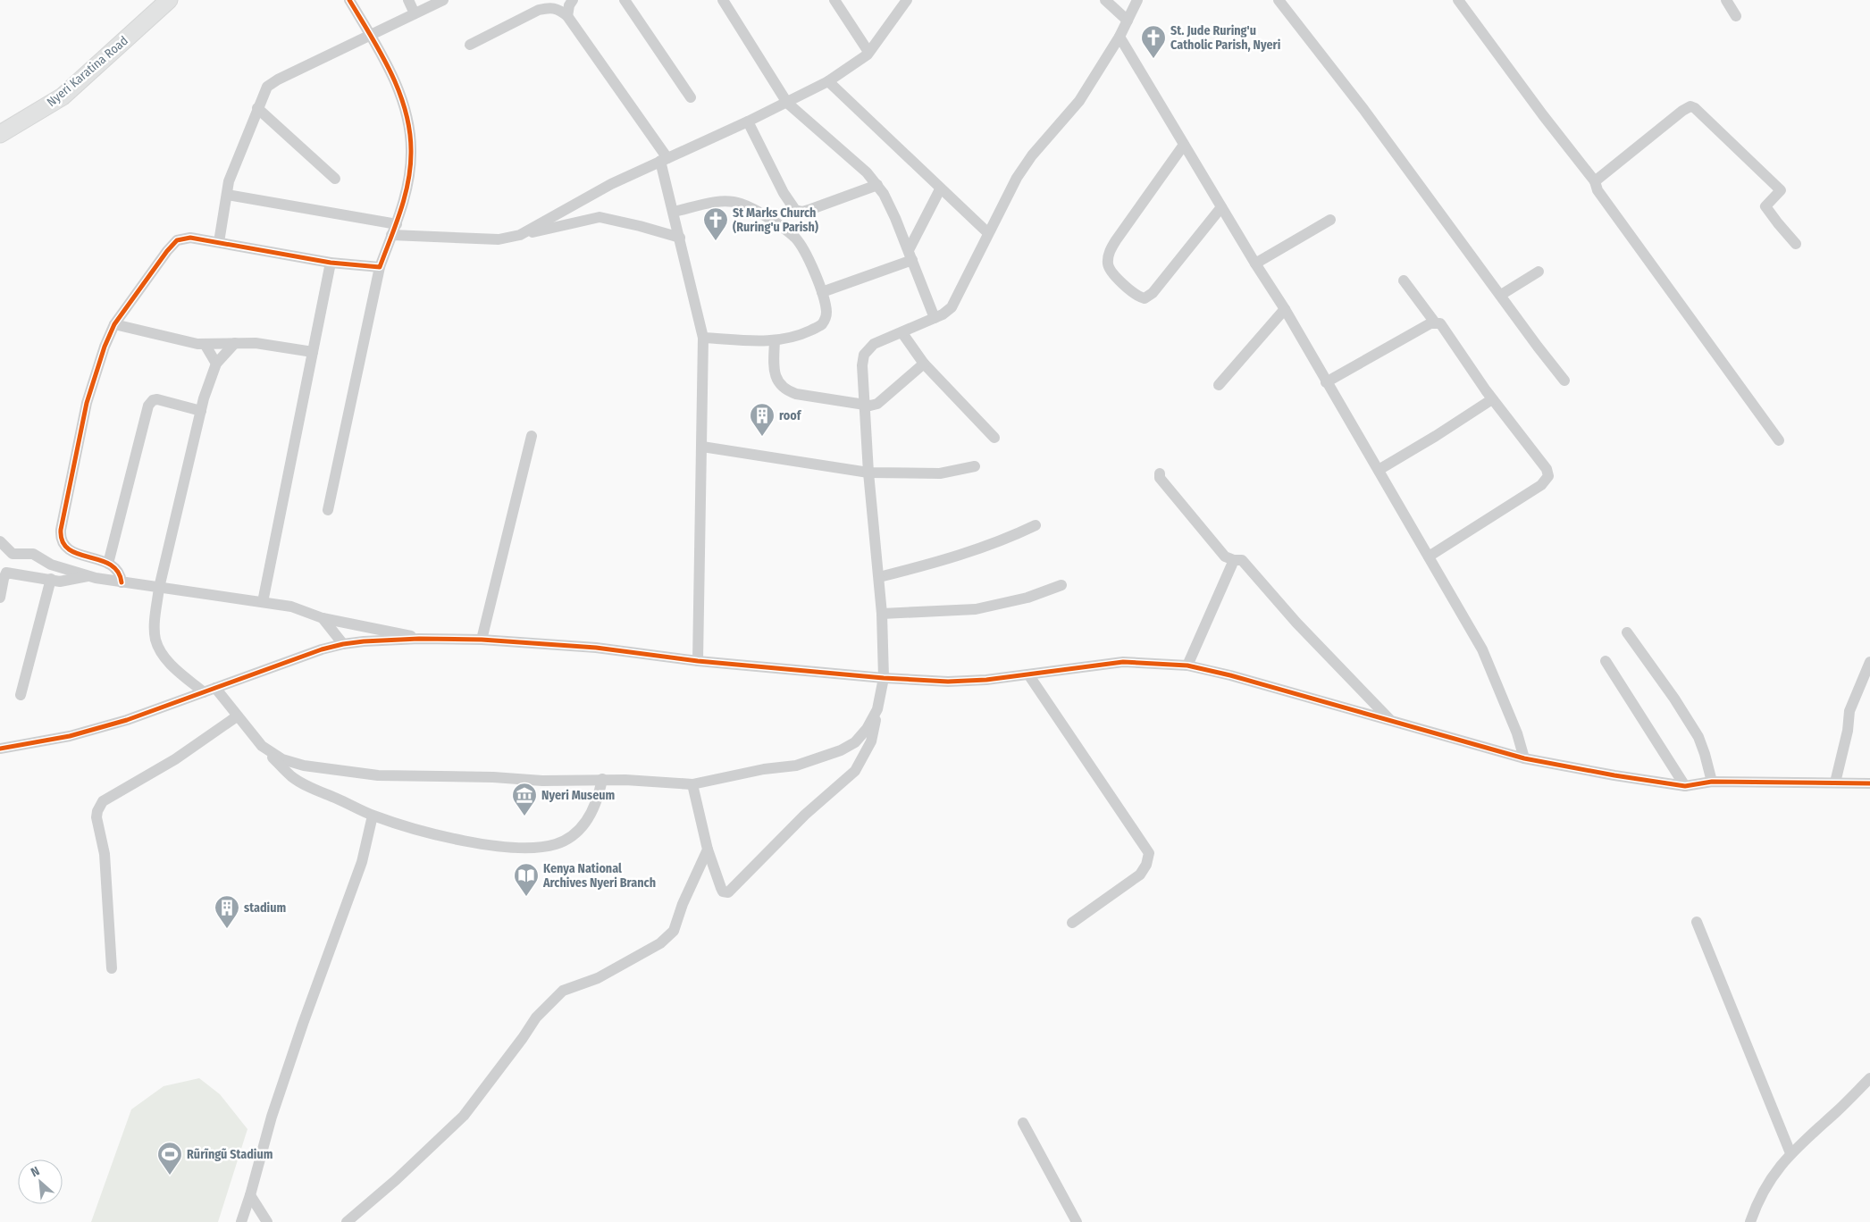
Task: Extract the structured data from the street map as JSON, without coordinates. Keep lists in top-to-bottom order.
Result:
{
  "streets": {
    "highway": ["Nyeri Karatina Road"]
  },
  "places": {
    "church": ["St. Jude Ruring'u Catholic Parish, Nyeri", "St Marks Church (Ruring'u Parish)"],
    "building": ["roof", "stadium"],
    "museum": ["Nyeri Museum"],
    "library": ["Kenya National Archives Nyeri Branch"],
    "sports": ["Rũrĩngũ Stadium"]
  },
  "north": "top left"
}
